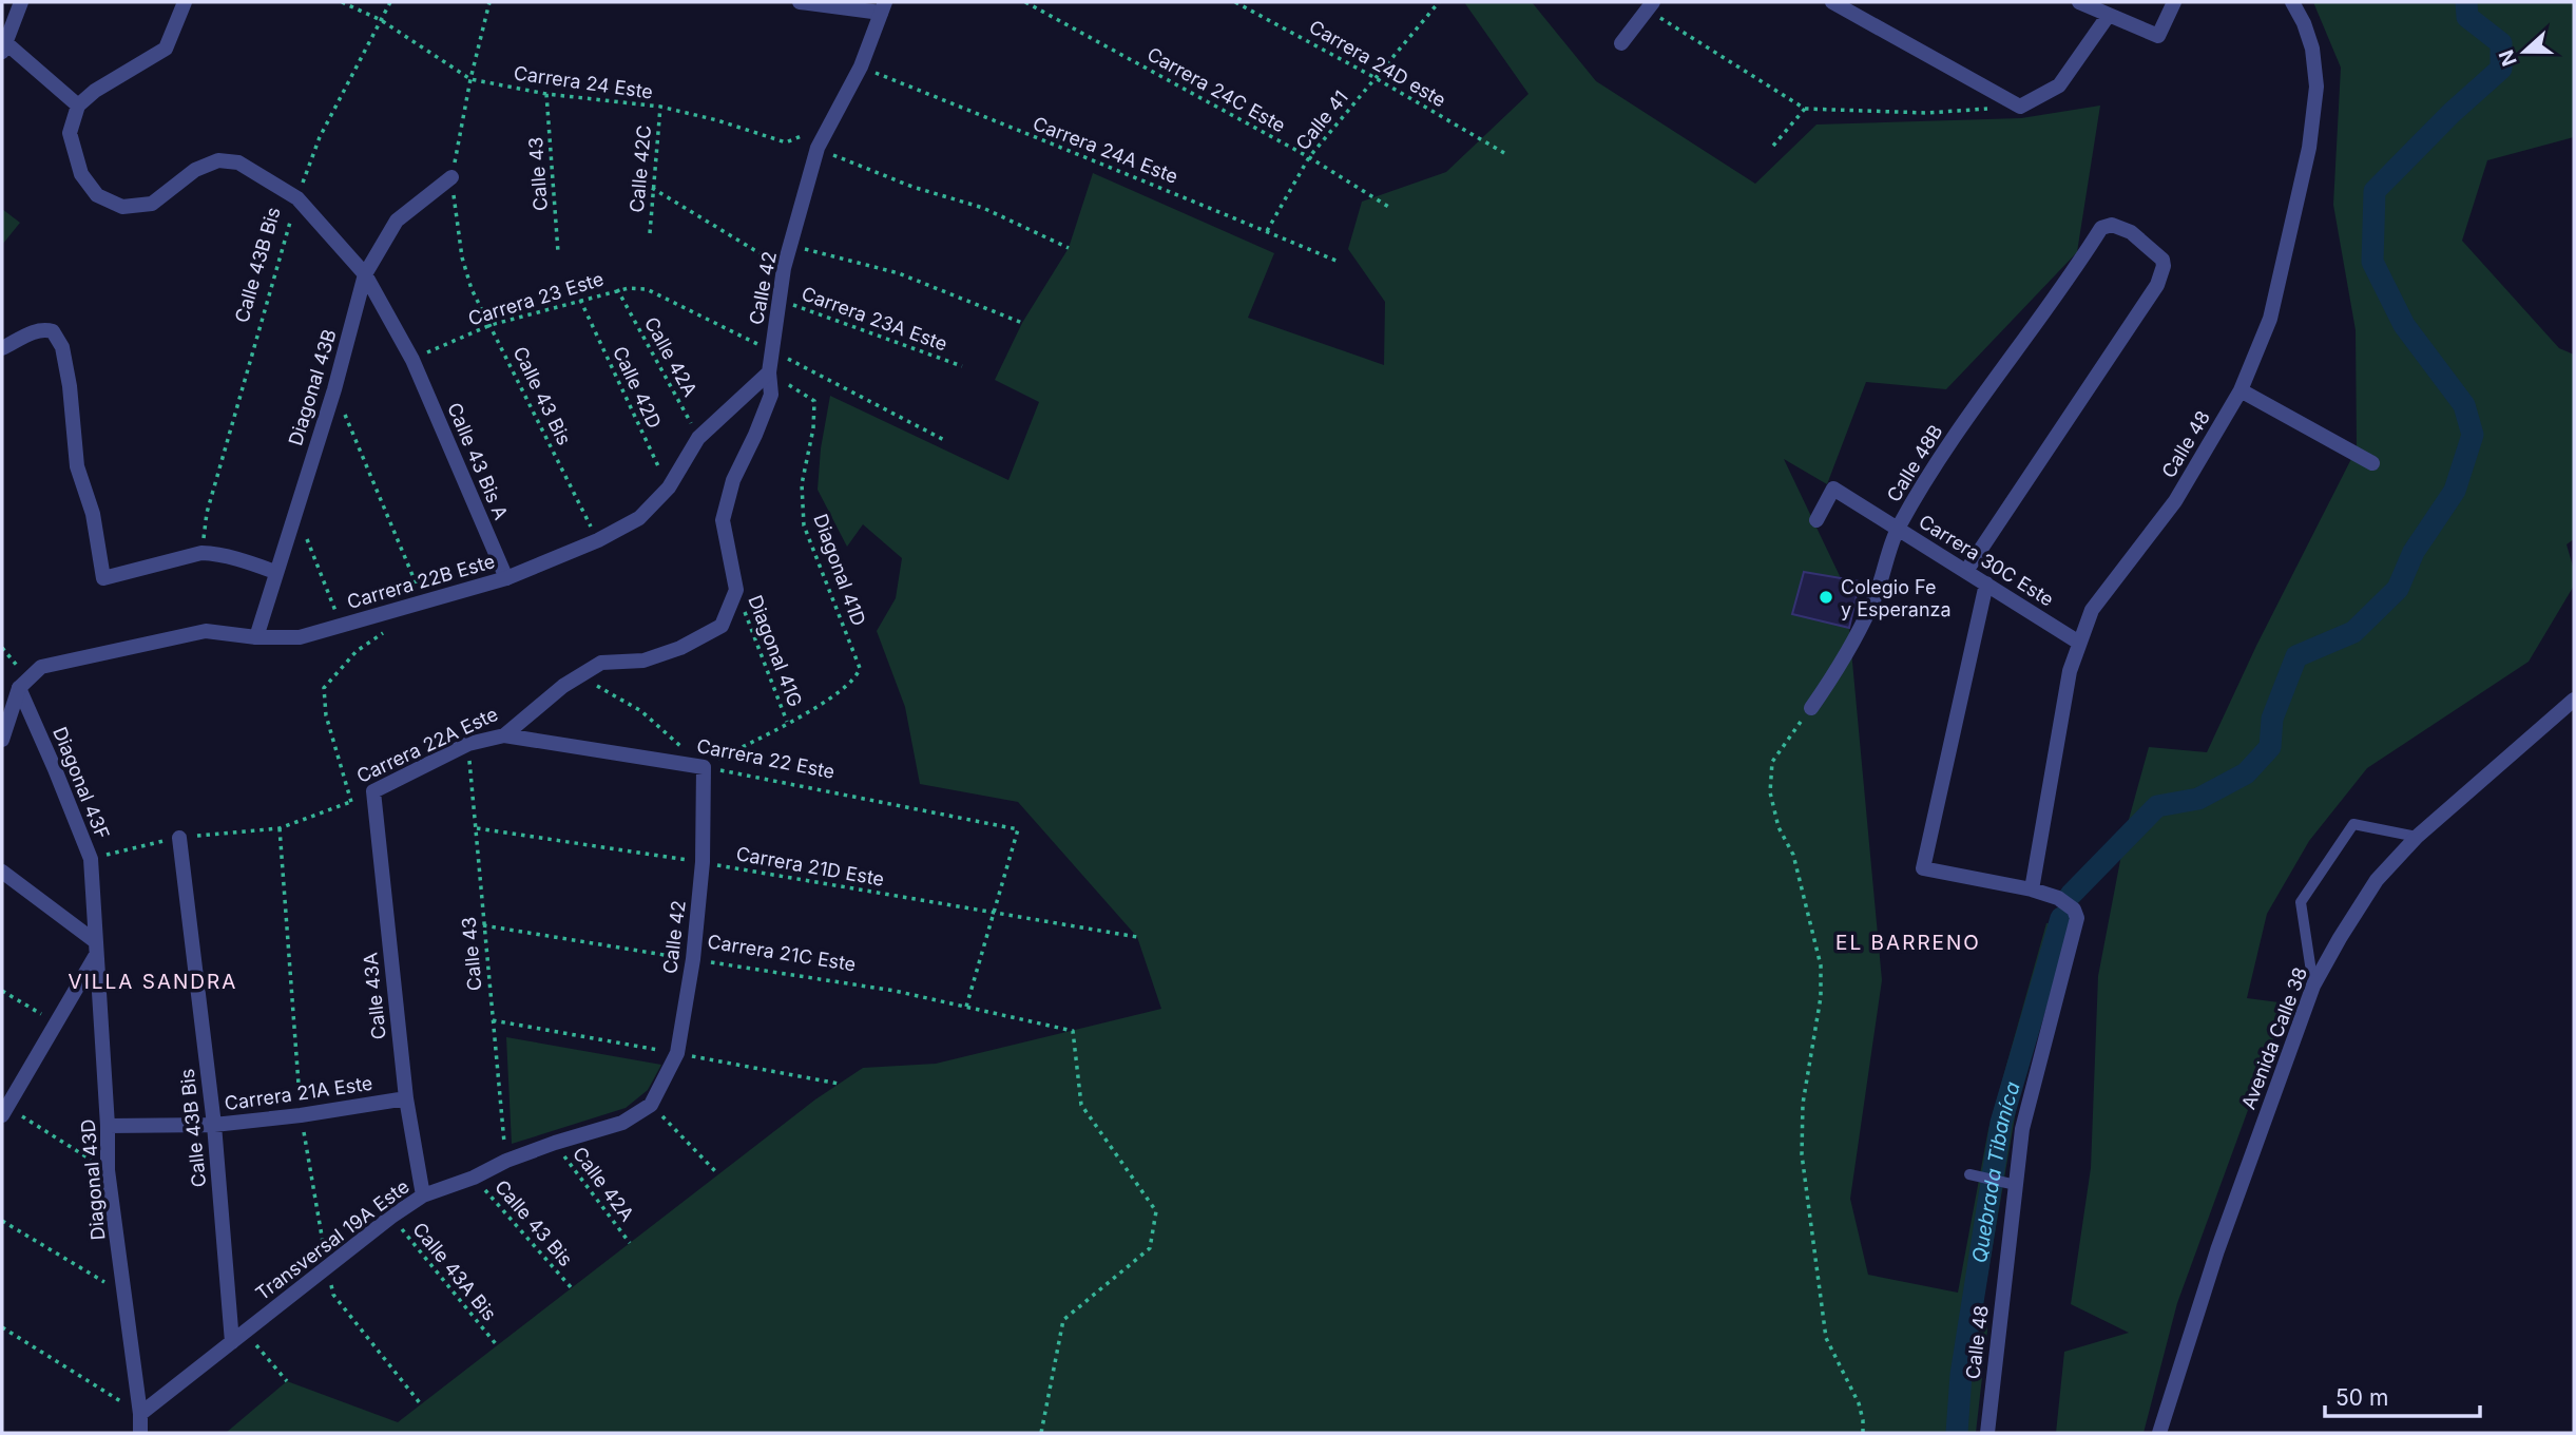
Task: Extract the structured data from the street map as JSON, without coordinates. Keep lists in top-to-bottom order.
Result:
{
  "streets": {
    "street": [
      "Calle 43B Bis",
      "Calle 42",
      "Diagonal 43B",
      "Calle 48",
      "Calle 43 Bis A",
      "Calle 48B",
      "Carrera 30C Este",
      "Carrera 22B Este",
      "Carrera 22A Este",
      "Carrera 22 Este",
      "Diagonal 43F",
      "Calle 43A",
      "Avenida Calle 38",
      "Carrera 21A Este",
      "Diagonal 43D",
      "Transversal 19A Este"
    ],
    "path": [
      "Carrera 24D este",
      "Carrera 24 Este",
      "Carrera 24C Este",
      "Calle 41",
      "Carrera 24A Este",
      "Calle 42C",
      "Calle 43",
      "Carrera 23 Este",
      "Carrera 23A Este",
      "Calle 42A",
      "Calle 42D",
      "Calle 43 Bis",
      "Diagonal 41D",
      "Diagonal 41G",
      "Carrera 21D Este",
      "Carrera 21C Este",
      "Calle 43A Bis"
    ]
  },
  "crossings": [
    ["Carrera 24D este", "Calle 41"],
    ["Carrera 24 Este", "Calle 42C"],
    ["Carrera 24 Este", "Calle 43"],
    ["Carrera 24 Este", "Calle 43B Bis"],
    ["Carrera 24 Este", "Calle 43 Bis"],
    ["Carrera 24C Este", "Calle 41"],
    ["Calle 41", "Carrera 24A Este"],
    ["Carrera 24A Este", "Calle 42"],
    ["Calle 43", "Carrera 22A Este"],
    ["Calle 43", "Carrera 21D Este"],
    ["Calle 43", "Carrera 21C Este"],
    ["Calle 43", "Transversal 19A Este"],
    ["Calle 43B Bis", "Calle 43 Bis A"],
    ["Calle 43B Bis", "Carrera 22A Este"],
    ["Calle 43B Bis", "Carrera 21A Este"],
    ["Calle 43B Bis", "Transversal 19A Este"],
    ["Calle 42", "Carrera 23 Este"],
    ["Calle 42", "Carrera 23A Este"],
    ["Calle 42", "Diagonal 41D"],
    ["Calle 42", "Carrera 22B Este"],
    ["Calle 42", "Diagonal 41G"],
    ["Calle 42", "Carrera 22A Este"],
    ["Calle 42", "Carrera 22 Este"],
    ["Calle 42", "Carrera 21D Este"],
    ["Calle 42", "Carrera 21C Este"],
    ["Calle 42", "Transversal 19A Este"],
    ["Carrera 23 Este", "Calle 42A"],
    ["Carrera 23 Este", "Calle 42D"],
    ["Carrera 23 Este", "Calle 43 Bis"],
    ["Carrera 23 Este", "Calle 43 Bis A"],
    ["Calle 42A", "Carrera 22B Este"],
    ["Calle 42A", "Transversal 19A Este"],
    ["Diagonal 43B", "Calle 43 Bis"],
    ["Diagonal 43B", "Calle 43 Bis A"],
    ["Diagonal 43B", "Carrera 22B Este"],
    ["Calle 42D", "Carrera 22B Este"],
    ["Calle 43 Bis", "Carrera 22B Este"],
    ["Calle 43 Bis", "Transversal 19A Este"],
    ["Calle 48", "Carrera 30C Este"],
    ["Calle 43 Bis A", "Carrera 22B Este"],
    ["Calle 48B", "Carrera 30C Este"],
    ["Diagonal 41D", "Carrera 22B Este"],
    ["Diagonal 41D", "Diagonal 41G"],
    ["Carrera 22B Este", "Diagonal 43F"],
    ["Diagonal 41G", "Carrera 22A Este"],
    ["Carrera 22A Este", "Carrera 22 Este"],
    ["Carrera 22A Este", "Diagonal 43F"],
    ["Carrera 22A Este", "Calle 43A"],
    ["Carrera 22 Este", "Carrera 21D Este"],
    ["Diagonal 43F", "Diagonal 43D"],
    ["Calle 43A", "Carrera 21A Este"],
    ["Calle 43A", "Transversal 19A Este"],
    ["Carrera 21A Este", "Diagonal 43D"],
    ["Diagonal 43D", "Transversal 19A Este"],
    ["Transversal 19A Este", "Calle 43A Bis"]
  ],
  "districts": ["EL BARRENO", "VILLA SANDRA"],
  "water": ["Quebrada Tibaníca"],
  "places": ["Colegio Fe y Esperanza"],
  "scale_bar": "50 m",
  "north": "left"
}
